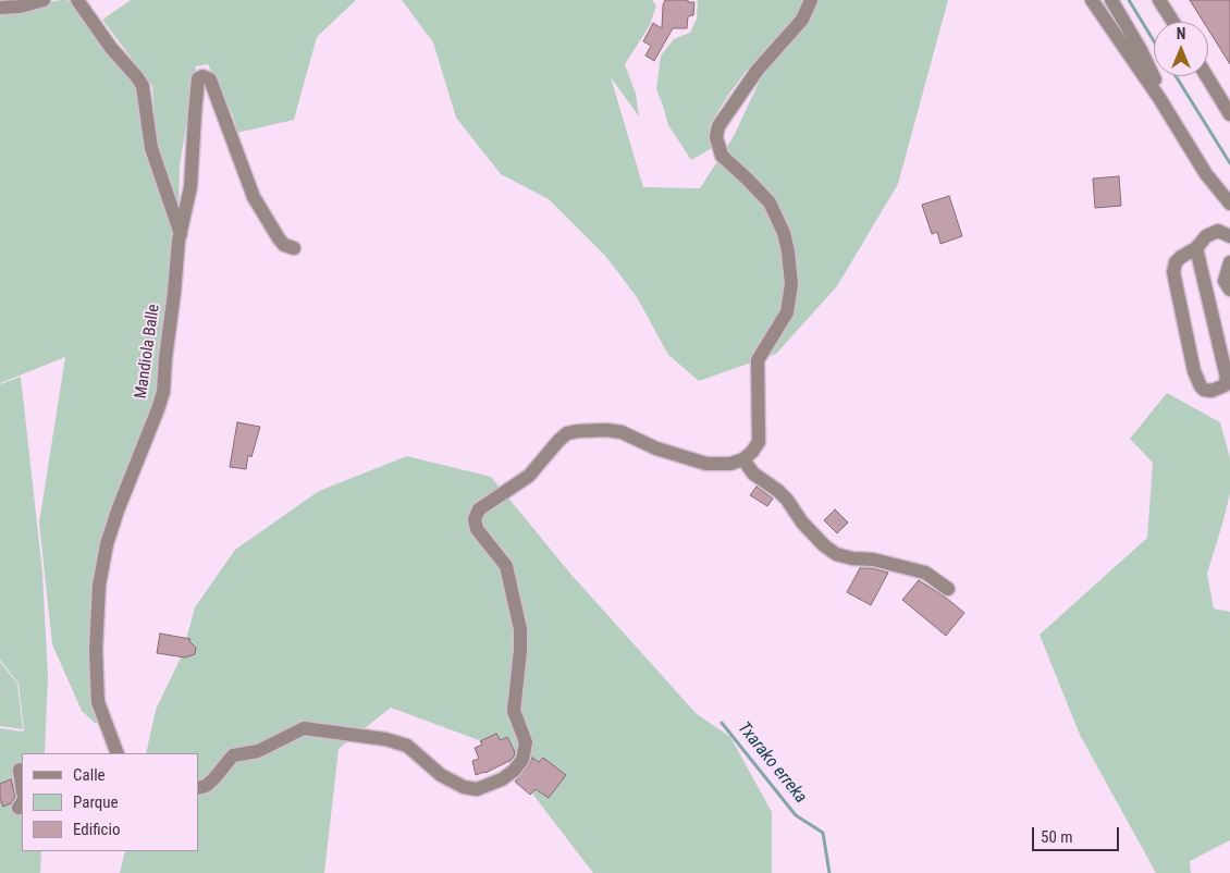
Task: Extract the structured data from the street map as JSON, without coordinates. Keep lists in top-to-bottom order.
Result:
{
  "streets": {
    "street": ["Mandiola Balle"]
  },
  "water": ["Txarako erreka"],
  "legend": ["Calle", "Parque", "Edificio"],
  "scale_bar": "50 m",
  "north": "top"
}
